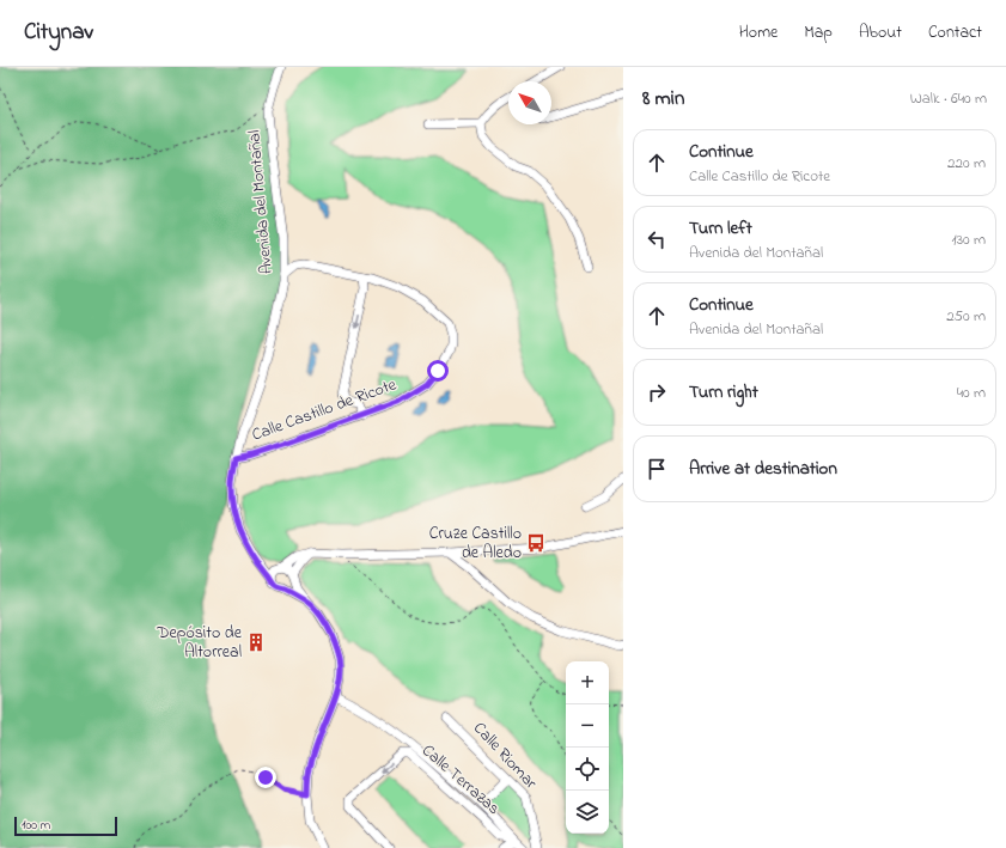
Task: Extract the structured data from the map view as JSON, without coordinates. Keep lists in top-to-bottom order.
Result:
{
  "streets": {
    "street": [
      "Avenida del Montañal",
      "Calle Castillo de Ricote",
      "Calle Riomar",
      "Calle Terrazas"
    ]
  },
  "crossings": [
    ["Avenida del Montañal", "Calle Castillo de Ricote"]
  ],
  "places": {
    "bus stop": ["Cruze Castillo de Aledo"],
    "building": ["Depósito de Altorreal"]
  },
  "scale_bar": "100 m",
  "north": "top left",
  "page": {
    "header": "Citynav",
    "nav": [
      "Home",
      "Map",
      "About",
      "Contact"
    ],
    "heading": ["8 min", "Walk · 640 m"],
    "list": [
      ["Continue", "Calle Castillo de Ricote", "220 m"],
      ["Turn left", "Avenida del Montañal", "130 m"],
      ["Continue", "Avenida del Montañal", "250 m"],
      ["Turn right", "40 m"],
      "Arrive at destination"
    ],
    "map_buttons": ["+", "−"],
    "scale": "100 m"
  }
}
